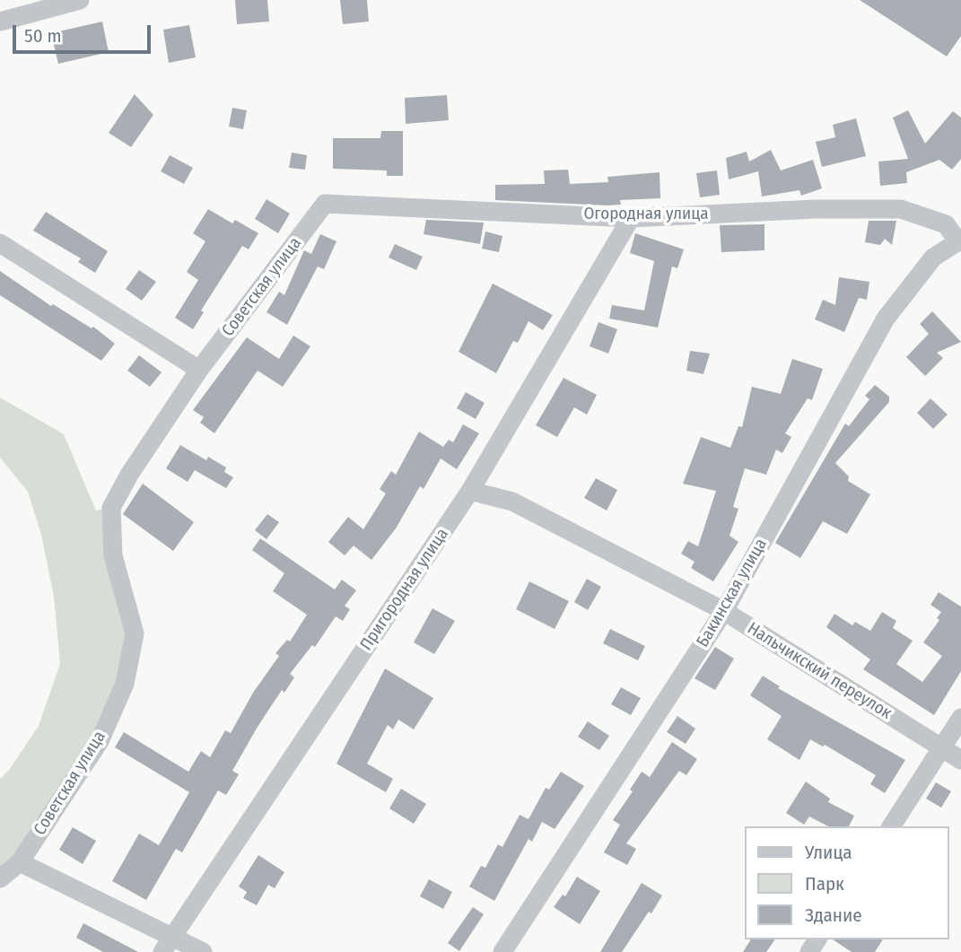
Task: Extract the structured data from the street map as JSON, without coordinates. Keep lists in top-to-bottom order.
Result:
{
  "streets": {
    "street": [
      "Огородная улица",
      "Советская улица",
      "Пригородная улица",
      "Бакинская улица",
      "Нальчикский переулок"
    ]
  },
  "crossings": [
    ["Огородная улица", "Советская улица"],
    ["Огородная улица", "Пригородная улица"],
    ["Огородная улица", "Бакинская улица"],
    ["Пригородная улица", "Нальчикский переулок"],
    ["Бакинская улица", "Нальчикский переулок"]
  ],
  "legend": ["Улица", "Парк", "Здание"],
  "scale_bar": "50 m"
}
